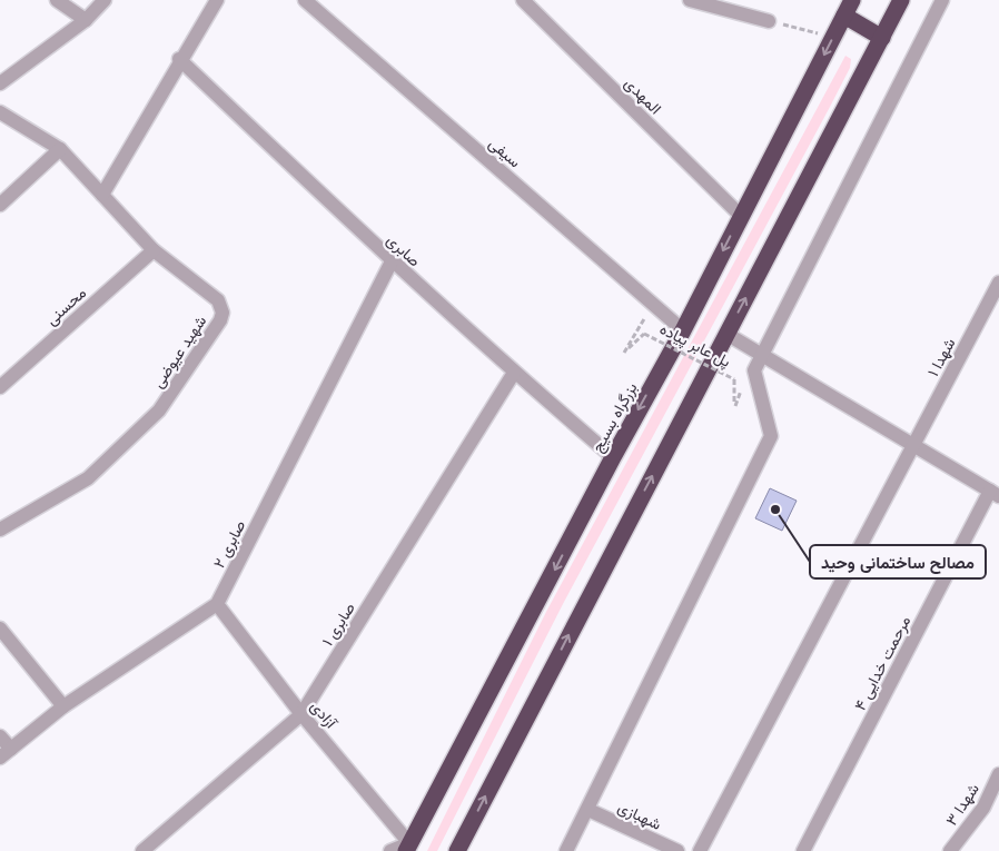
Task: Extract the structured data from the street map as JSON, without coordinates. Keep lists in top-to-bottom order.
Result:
{
  "streets": {
    "highway": ["بزرگراه بسیج"],
    "street": [
      "المهدی",
      "سیفی",
      "صابری",
      "محسنی",
      "شهید عیوضی",
      "شهدا ۱",
      "صابری ۲",
      "صابری ۱",
      "مرحمت خدایی ۴",
      "آزادی",
      "شهدا ۳",
      "شهبازی"
    ],
    "path": ["پل عابر پیاده"]
  },
  "crossings": [
    ["المهدی", "بزرگراه بسیج"],
    ["سیفی", "پل عابر پیاده"],
    ["سیفی", "بزرگراه بسیج"],
    ["صابری", "بزرگراه بسیج"],
    ["صابری", "صابری ۲"],
    ["صابری", "صابری ۱"],
    ["محسنی", "شهید عیوضی"],
    ["بزرگراه بسیج", "آزادی"],
    ["صابری ۲", "آزادی"],
    ["صابری ۱", "آزادی"]
  ],
  "places": ["مصالح ساختمانی وحید"]
}
